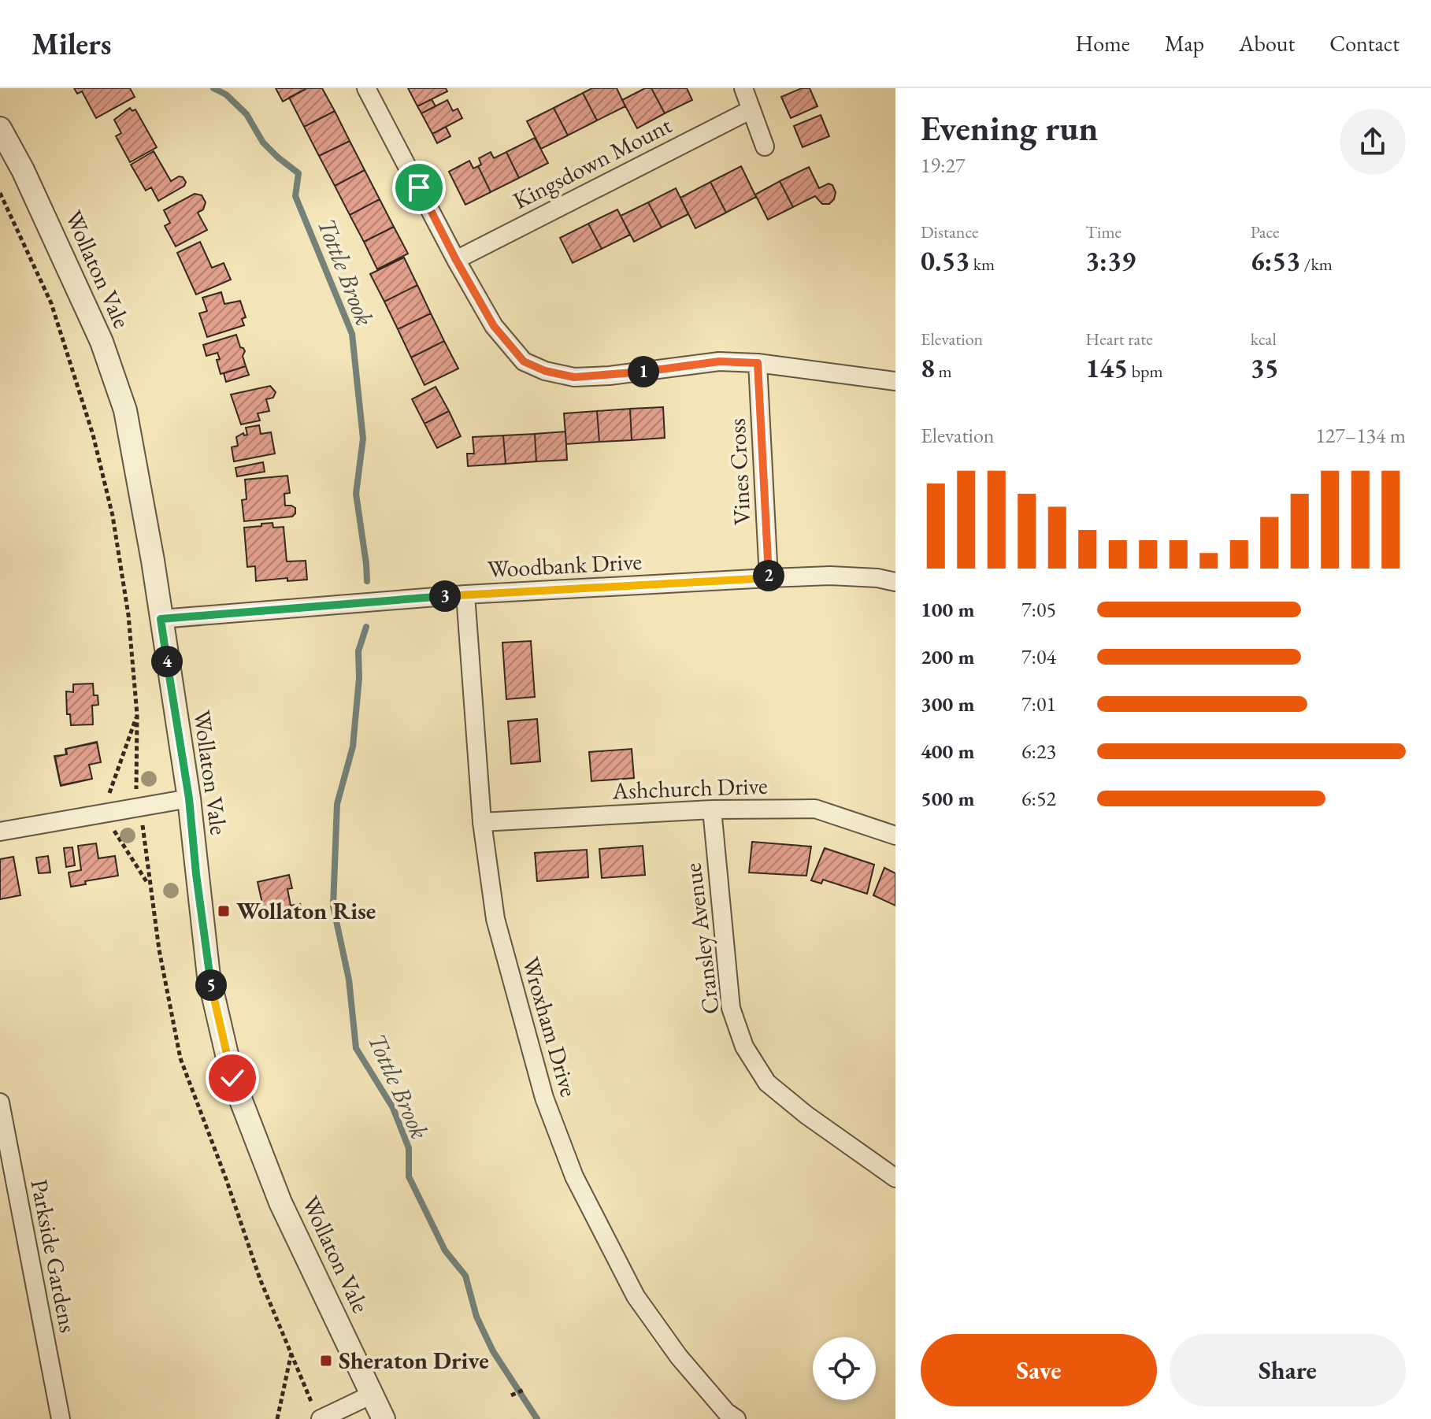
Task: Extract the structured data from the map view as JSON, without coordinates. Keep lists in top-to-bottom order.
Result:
{
  "streets": {
    "street": [
      "Kingsdown Mount",
      "Wollaton Vale",
      "Vines Cross",
      "Woodbank Drive",
      "Ashchurch Drive",
      "Cransley Avenue",
      "Wroxham Drive",
      "Parkside Gardens"
    ]
  },
  "crossings": [
    ["Wollaton Vale", "Woodbank Drive"],
    ["Vines Cross", "Woodbank Drive"],
    ["Woodbank Drive", "Wroxham Drive"],
    ["Ashchurch Drive", "Cransley Avenue"],
    ["Ashchurch Drive", "Wroxham Drive"]
  ],
  "water": ["Tottle Brook"],
  "places": {
    "transit": ["Wollaton Rise", "Sheraton Drive"]
  },
  "page": {
    "header": "Milers",
    "nav": [
      "Home",
      "Map",
      "About",
      "Contact"
    ],
    "heading": ["Evening run", "19:27"],
    "stats": [
      ["Distance", "0.53 km"],
      ["Time", "3:39"],
      ["Pace", "6:53 /km"],
      ["Elevation", "8 m"],
      ["Heart rate", "145 bpm"],
      ["kcal", "35"]
    ],
    "pins": [
      "1",
      "2",
      "3",
      "4",
      "5"
    ],
    "chart": ["Elevation", "127–134 m"],
    "list": [
      {
        "name": "100 m",
        "note": "7:05"
      },
      {
        "name": "200 m",
        "note": "7:04"
      },
      {
        "name": "300 m",
        "note": "7:01"
      },
      {
        "name": "400 m",
        "note": "6:23"
      },
      {
        "name": "500 m",
        "note": "6:52"
      }
    ],
    "buttons": ["Save", "Share"]
  }
}
